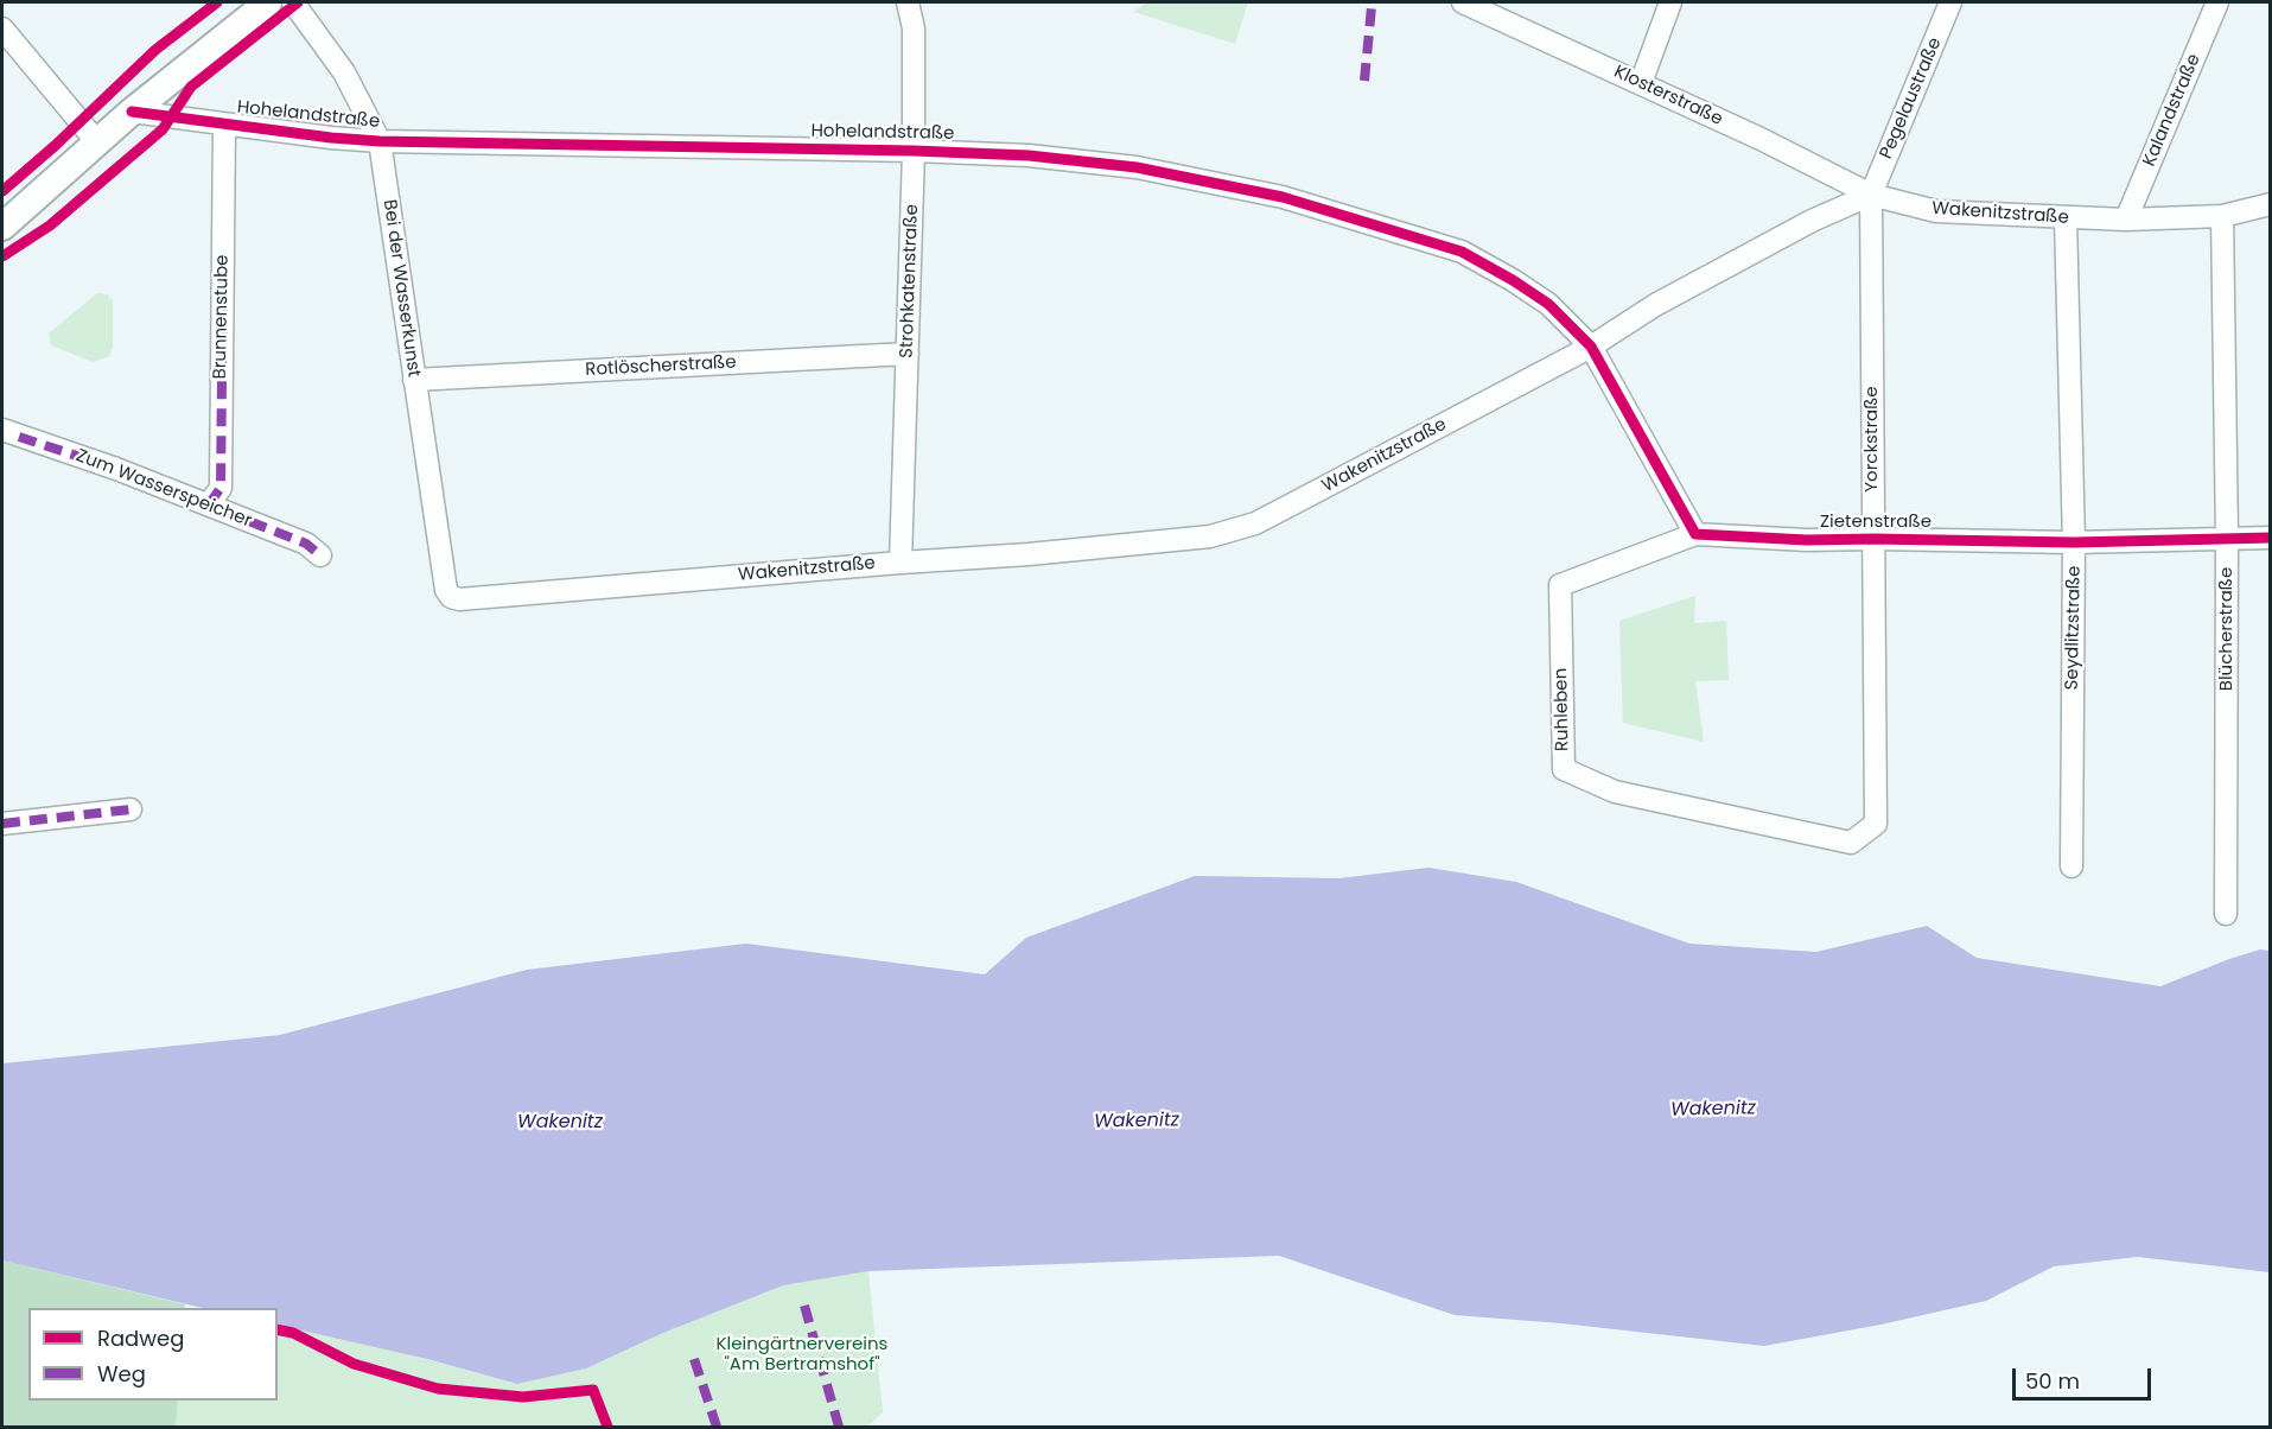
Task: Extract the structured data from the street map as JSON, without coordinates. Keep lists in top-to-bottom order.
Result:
{
  "streets": {
    "street": [
      "Klosterstraße",
      "Pegelaustraße",
      "Kalandstraße",
      "Hohelandstraße",
      "Wakenitzstraße",
      "Strohkatenstraße",
      "Bei der Wasserkunst",
      "Brunnenstube",
      "Rotlöscherstraße",
      "Yorckstraße",
      "Zum Wasserspeicher",
      "Zietenstraße",
      "Seydlitzstraße",
      "Blücherstraße",
      "Ruhleben"
    ]
  },
  "crossings": [
    ["Klosterstraße", "Pegelaustraße"],
    ["Klosterstraße", "Wakenitzstraße"],
    ["Klosterstraße", "Yorckstraße"],
    ["Pegelaustraße", "Wakenitzstraße"],
    ["Pegelaustraße", "Yorckstraße"],
    ["Kalandstraße", "Wakenitzstraße"],
    ["Hohelandstraße", "Wakenitzstraße"],
    ["Hohelandstraße", "Strohkatenstraße"],
    ["Hohelandstraße", "Bei der Wasserkunst"],
    ["Hohelandstraße", "Brunnenstube"],
    ["Wakenitzstraße", "Strohkatenstraße"],
    ["Wakenitzstraße", "Bei der Wasserkunst"],
    ["Wakenitzstraße", "Yorckstraße"],
    ["Wakenitzstraße", "Seydlitzstraße"],
    ["Wakenitzstraße", "Blücherstraße"],
    ["Strohkatenstraße", "Rotlöscherstraße"],
    ["Bei der Wasserkunst", "Rotlöscherstraße"],
    ["Brunnenstube", "Zum Wasserspeicher"],
    ["Yorckstraße", "Zietenstraße"],
    ["Yorckstraße", "Ruhleben"],
    ["Zietenstraße", "Seydlitzstraße"],
    ["Zietenstraße", "Blücherstraße"],
    ["Zietenstraße", "Ruhleben"]
  ],
  "water": ["Wakenitz"],
  "parks": ["Kleingärtnervereins \"Am Bertramshof\""],
  "legend": ["Radweg", "Weg"],
  "scale_bar": "50 m"
}
